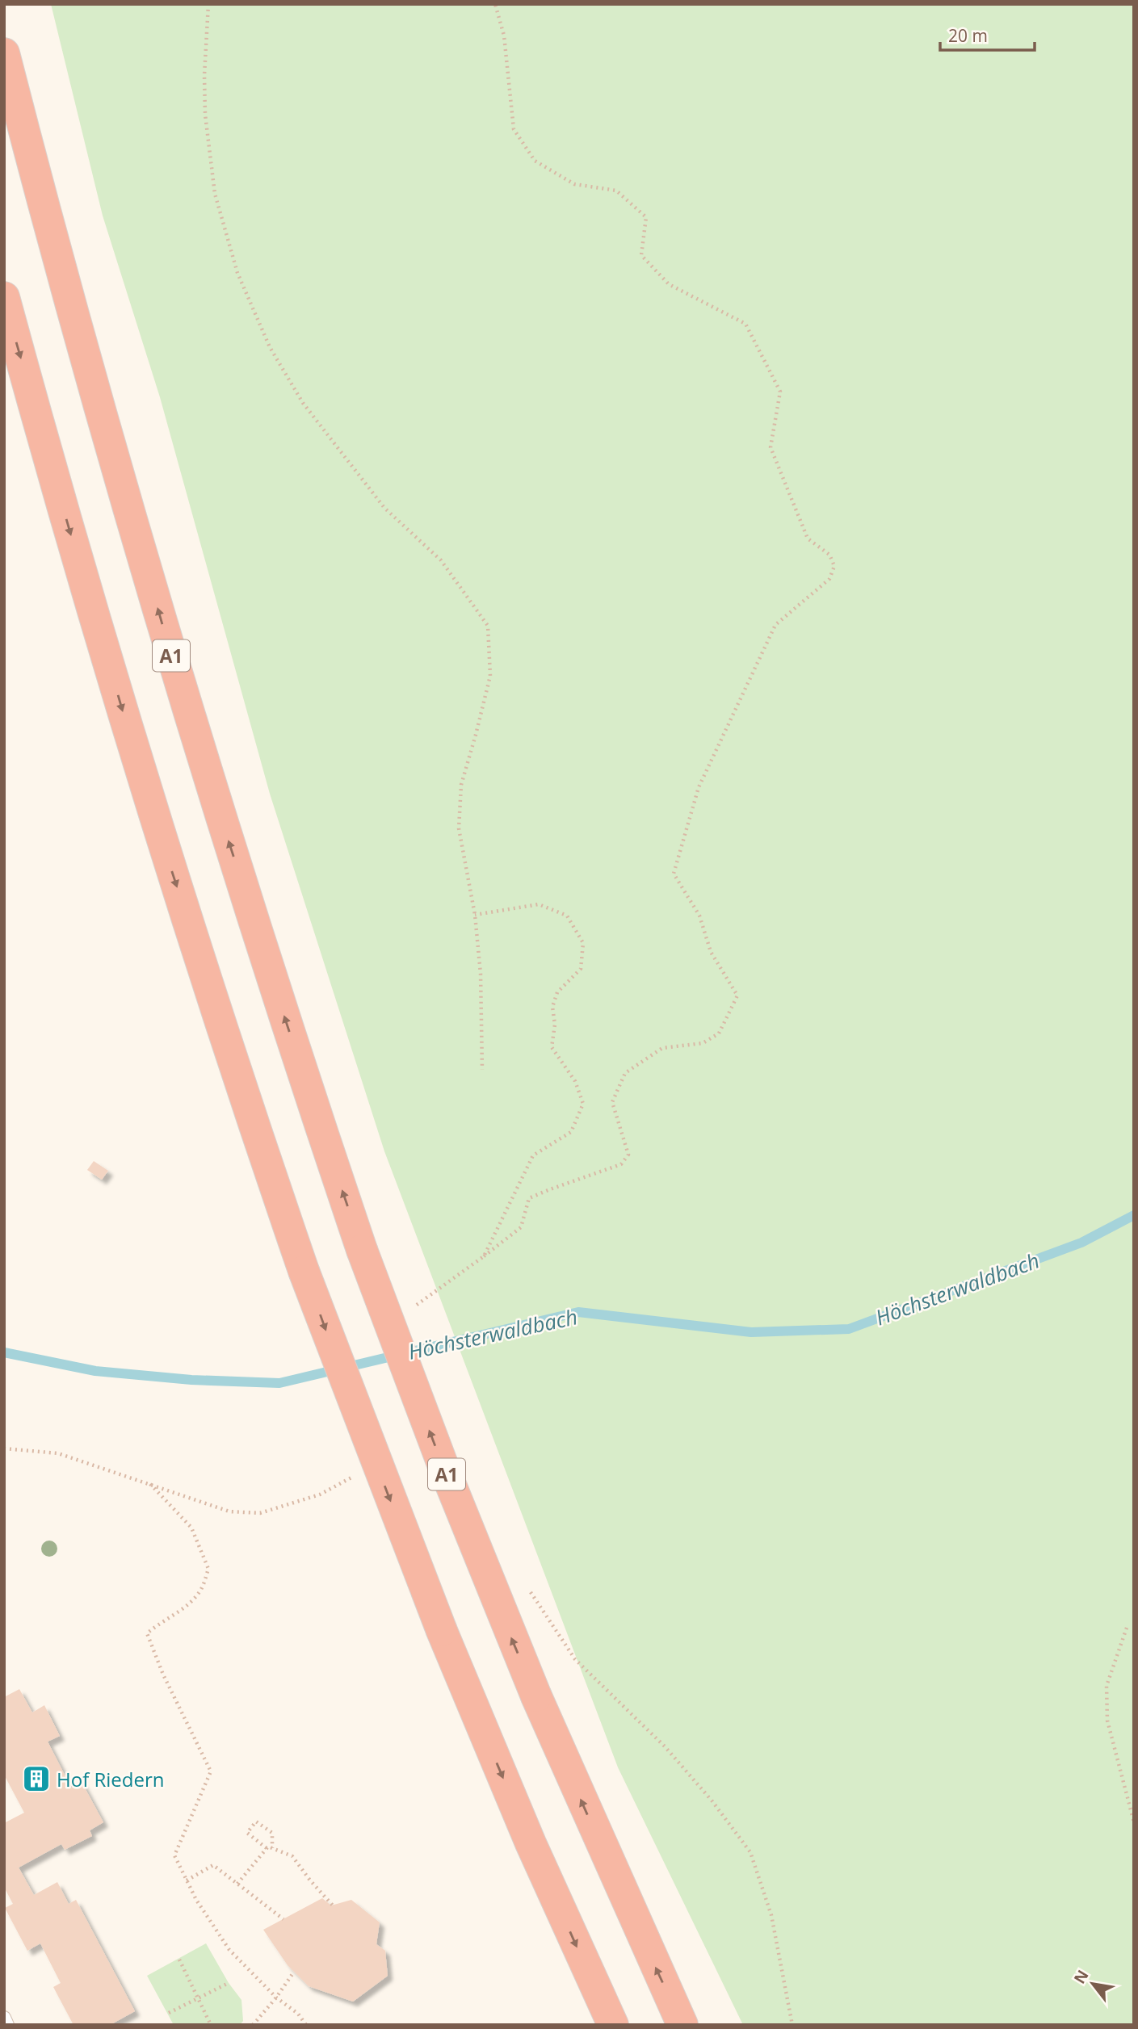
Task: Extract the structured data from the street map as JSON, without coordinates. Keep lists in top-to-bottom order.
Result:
{
  "streets": {
    "highway": ["A1"]
  },
  "water": ["Höchsterwaldbach"],
  "places": {
    "building": ["Hof Riedern"]
  },
  "scale_bar": "20 m",
  "north": "top left"
}
